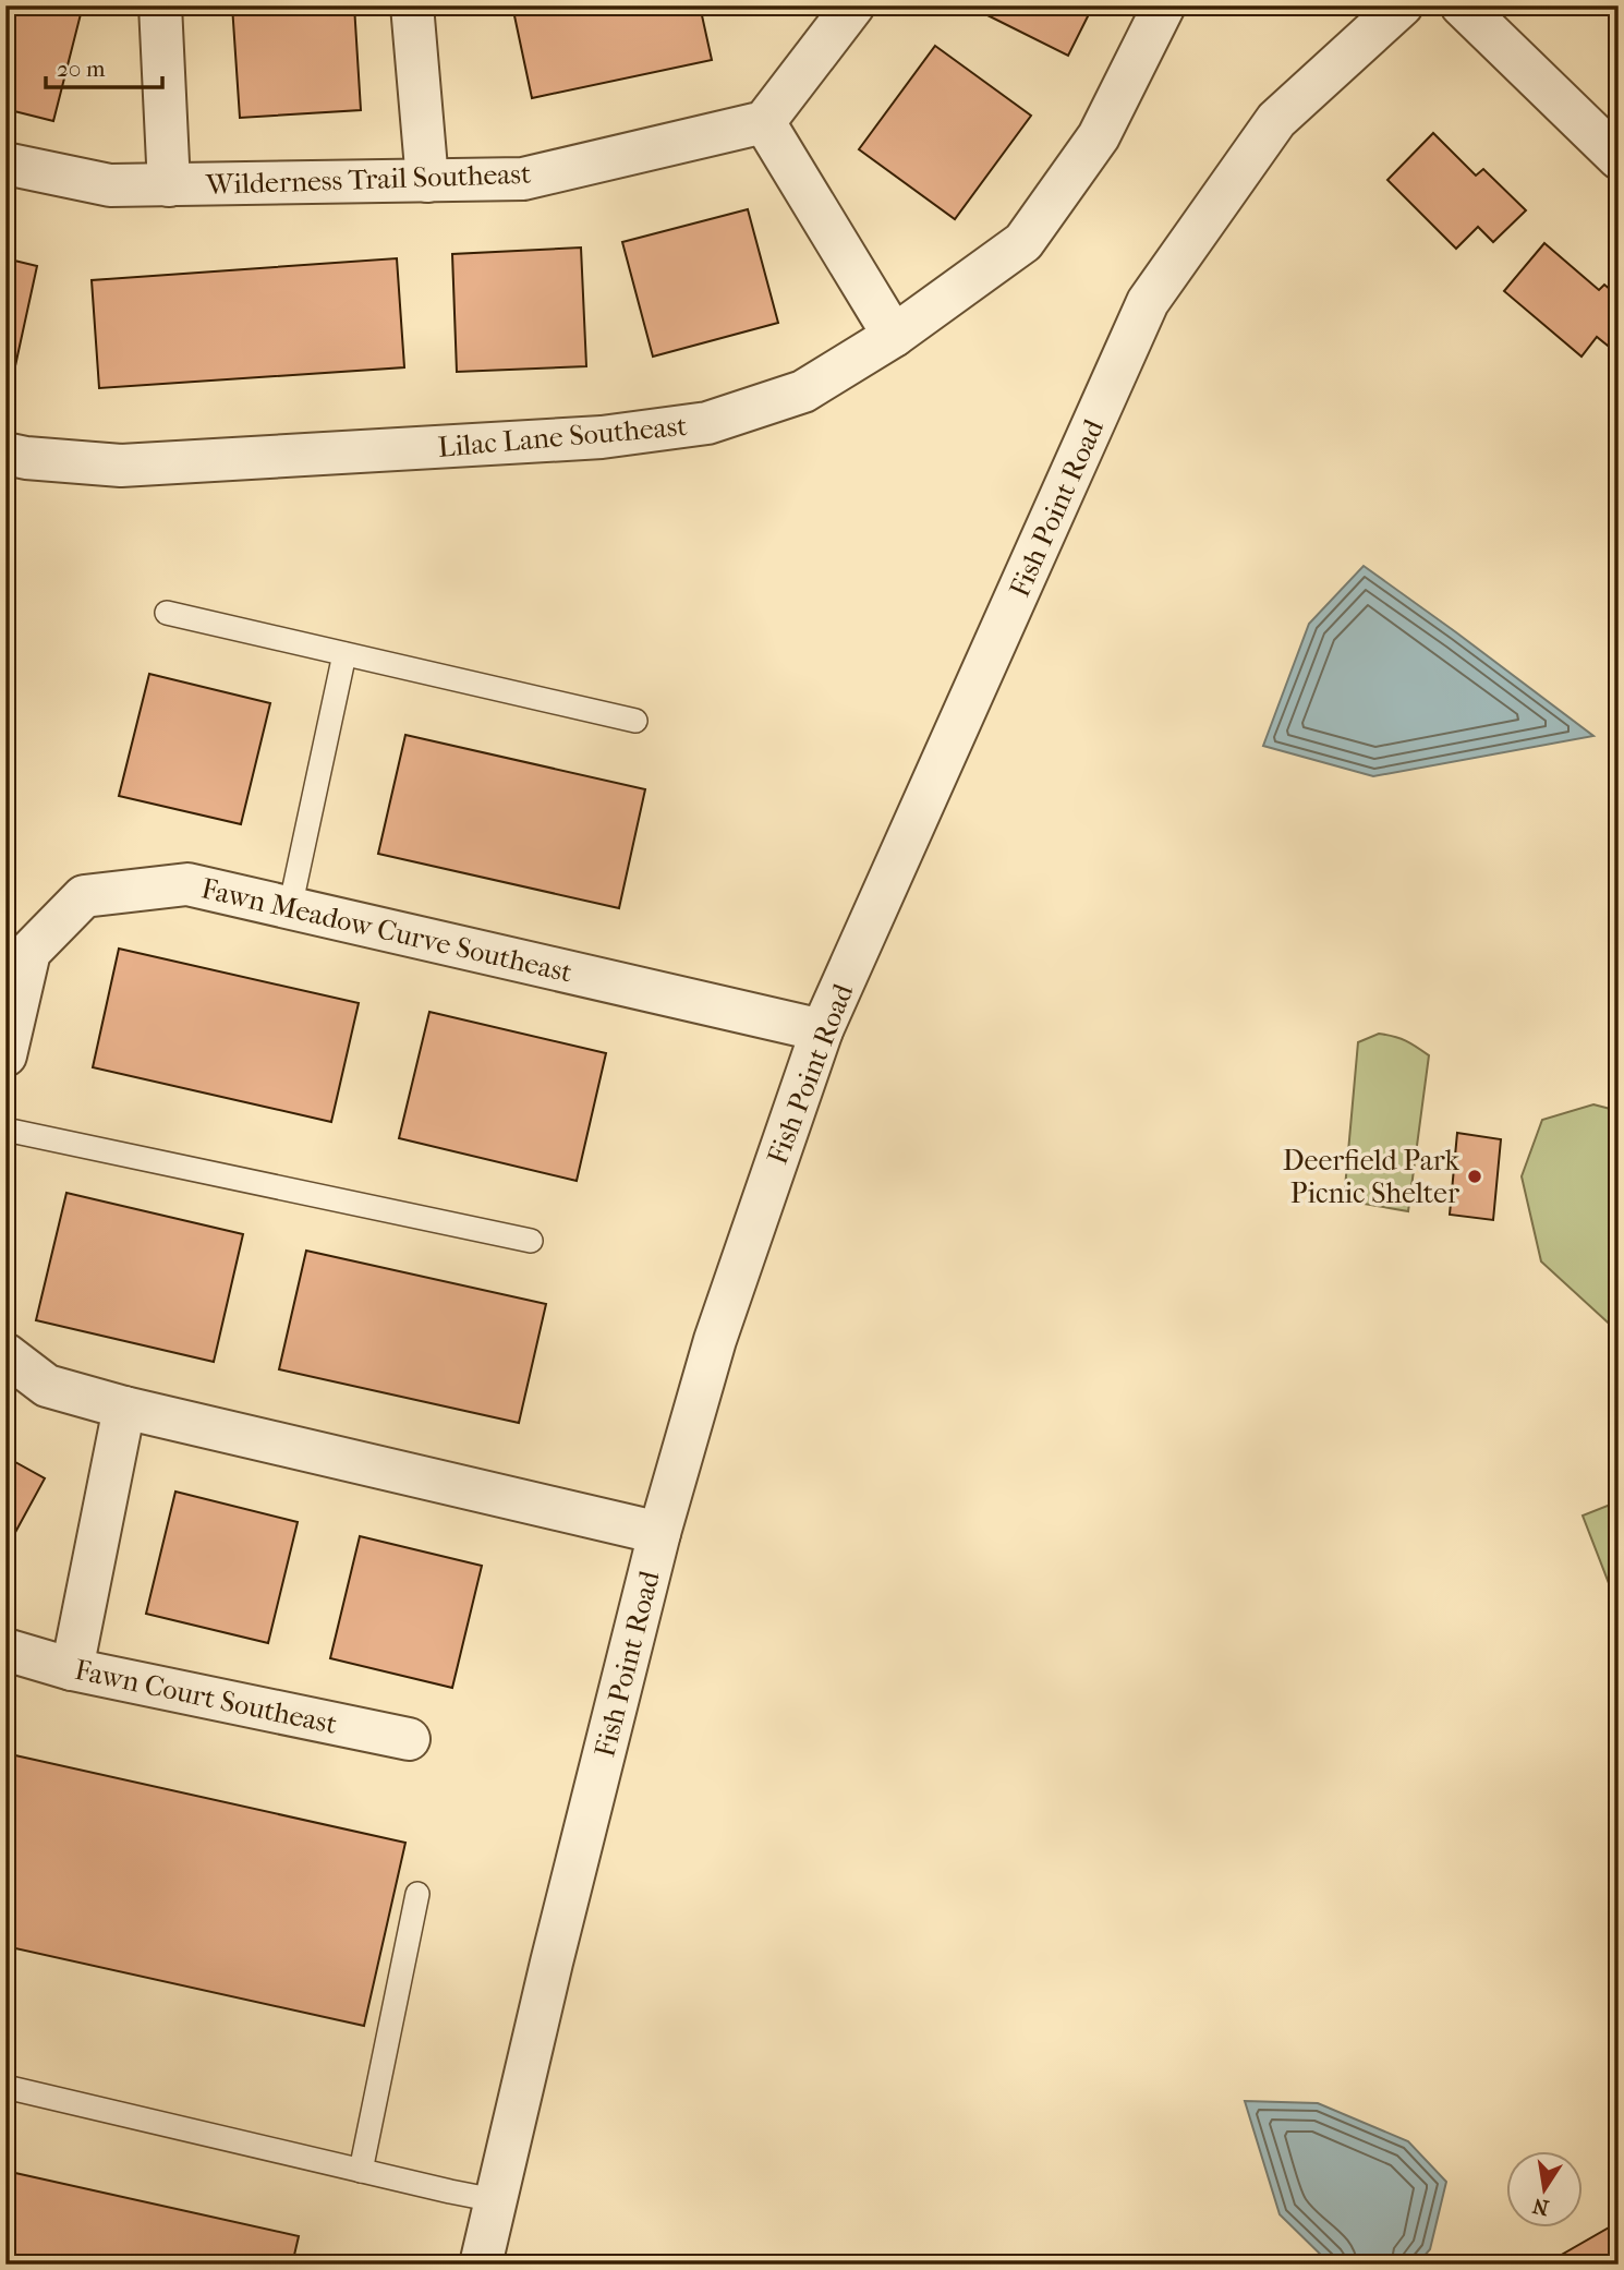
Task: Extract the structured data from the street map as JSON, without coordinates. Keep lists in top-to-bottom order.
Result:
{
  "streets": {
    "street": [
      "Wilderness Trail Southeast",
      "Lilac Lane Southeast",
      "Fish Point Road",
      "Fawn Meadow Curve Southeast",
      "Fawn Court Southeast"
    ]
  },
  "crossings": [
    ["Fish Point Road", "Fawn Meadow Curve Southeast"]
  ],
  "places": ["Deerfield Park Picnic Shelter"],
  "scale_bar": "20 m",
  "north": "bottom"
}
